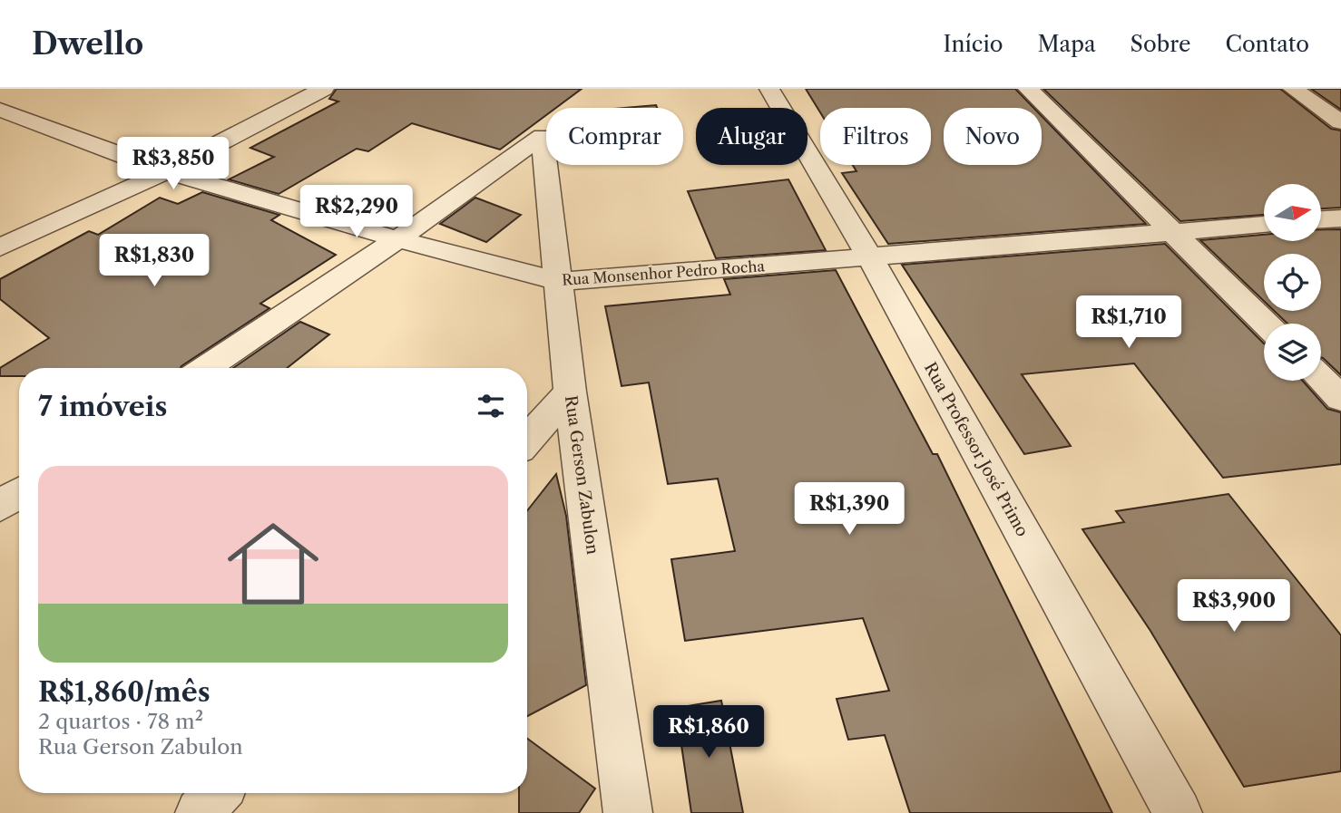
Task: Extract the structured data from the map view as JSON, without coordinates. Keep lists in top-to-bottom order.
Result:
{
  "streets": {
    "street": ["Rua Monsenhor Pedro Rocha", "Rua Professor José Primo", "Rua Gerson Zabulon"]
  },
  "crossings": [
    ["Rua Monsenhor Pedro Rocha", "Rua Professor José Primo"],
    ["Rua Monsenhor Pedro Rocha", "Rua Gerson Zabulon"]
  ],
  "north": "right",
  "page": {
    "header": "Dwello",
    "nav": [
      "Início",
      "Mapa",
      "Sobre",
      "Contato"
    ],
    "chip": [
      "Comprar",
      "Alugar",
      "Filtros",
      "Novo"
    ],
    "price": [
      "R$3,850",
      "R$2,290",
      "R$1,830",
      "R$1,710",
      "R$1,390",
      "R$3,900",
      "R$1,860"
    ],
    "heading": "7 imóveis",
    "list": [
      {
        "name": "R$1,860/mês",
        "note": "2 quartos · 78 m² · Rua Gerson Zabulon"
      }
    ]
  }
}
